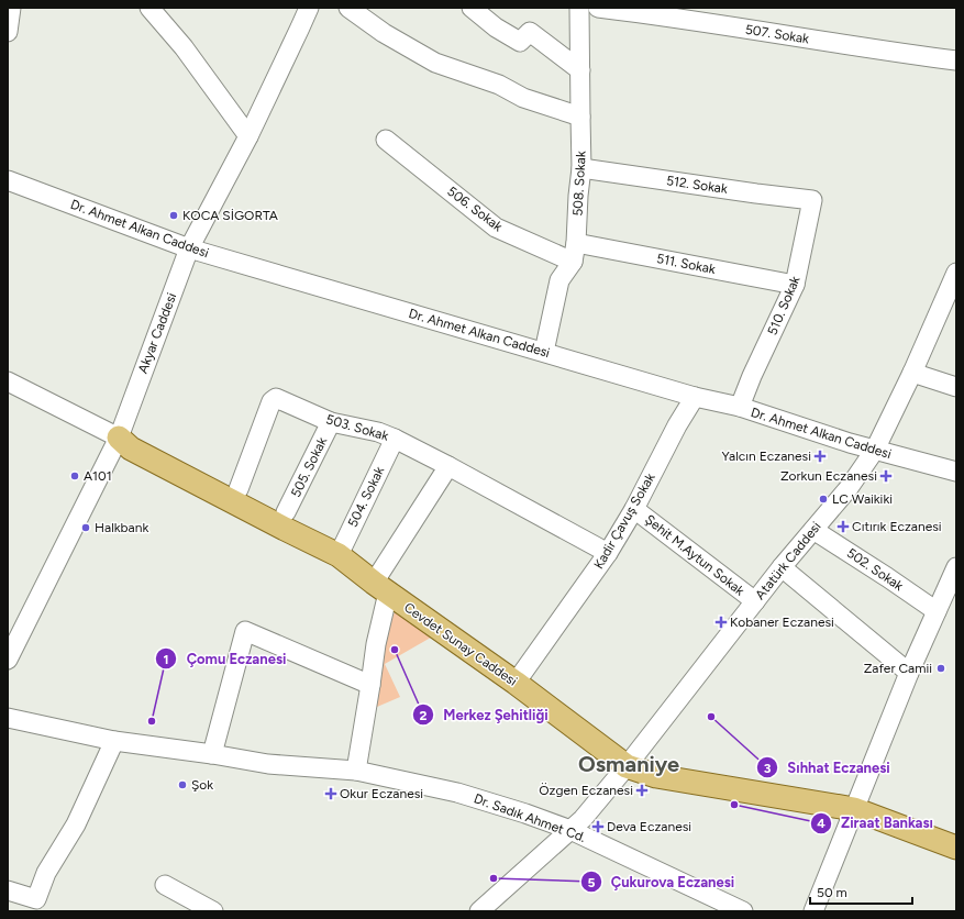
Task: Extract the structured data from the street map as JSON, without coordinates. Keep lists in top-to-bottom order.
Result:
{
  "streets": {
    "main road": ["Cevdet Sunay Caddesi"],
    "street": [
      "507. Sokak",
      "508. Sokak",
      "512. Sokak",
      "506. Sokak",
      "Dr. Ahmet Alkan Caddesi",
      "511. Sokak",
      "510. Sokak",
      "Akyar Caddesi",
      "503. Sokak",
      "505. Sokak",
      "504. Sokak",
      "Kadir Çavuş Sokak",
      "Şehit M.Aytun Sokak",
      "Atatürk Caddesi",
      "502. Sokak",
      "Dr. Sadık Ahmet Cd."
    ]
  },
  "crossings": [
    ["508. Sokak", "512. Sokak"],
    ["508. Sokak", "506. Sokak"],
    ["508. Sokak", "Dr. Ahmet Alkan Caddesi"],
    ["508. Sokak", "511. Sokak"],
    ["512. Sokak", "510. Sokak"],
    ["Dr. Ahmet Alkan Caddesi", "510. Sokak"],
    ["Dr. Ahmet Alkan Caddesi", "Akyar Caddesi"],
    ["Dr. Ahmet Alkan Caddesi", "Kadir Çavuş Sokak"],
    ["Dr. Ahmet Alkan Caddesi", "Atatürk Caddesi"],
    ["511. Sokak", "510. Sokak"],
    ["503. Sokak", "505. Sokak"],
    ["503. Sokak", "504. Sokak"],
    ["503. Sokak", "Kadir Çavuş Sokak"],
    ["504. Sokak", "Cevdet Sunay Caddesi"],
    ["Kadir Çavuş Sokak", "Şehit M.Aytun Sokak"],
    ["Kadir Çavuş Sokak", "Cevdet Sunay Caddesi"],
    ["Şehit M.Aytun Sokak", "Atatürk Caddesi"],
    ["Atatürk Caddesi", "502. Sokak"],
    ["Atatürk Caddesi", "Cevdet Sunay Caddesi"],
    ["Atatürk Caddesi", "Dr. Sadık Ahmet Cd."]
  ],
  "districts": ["Osmaniye"],
  "places": {
    "other": [
      "KOCA SİGORTA",
      "A101",
      "LC Waikiki",
      "Halkbank",
      "Merkez Şehitliği",
      "Zafer Camii",
      "Sıhhat Eczanesi",
      "Çomu Eczanesi",
      "Şok",
      "Ziraat Bankası",
      "Çukurova Eczanesi"
    ],
    "health": [
      "Yalcın Eczanesi",
      "Zorkun Eczanesi",
      "Cıtırık Eczanesi",
      "Kobaner Eczanesi",
      "Özgen Eczanesi",
      "Okur Eczanesi",
      "Deva Eczanesi"
    ]
  },
  "scale_bar": "50 m"
}
